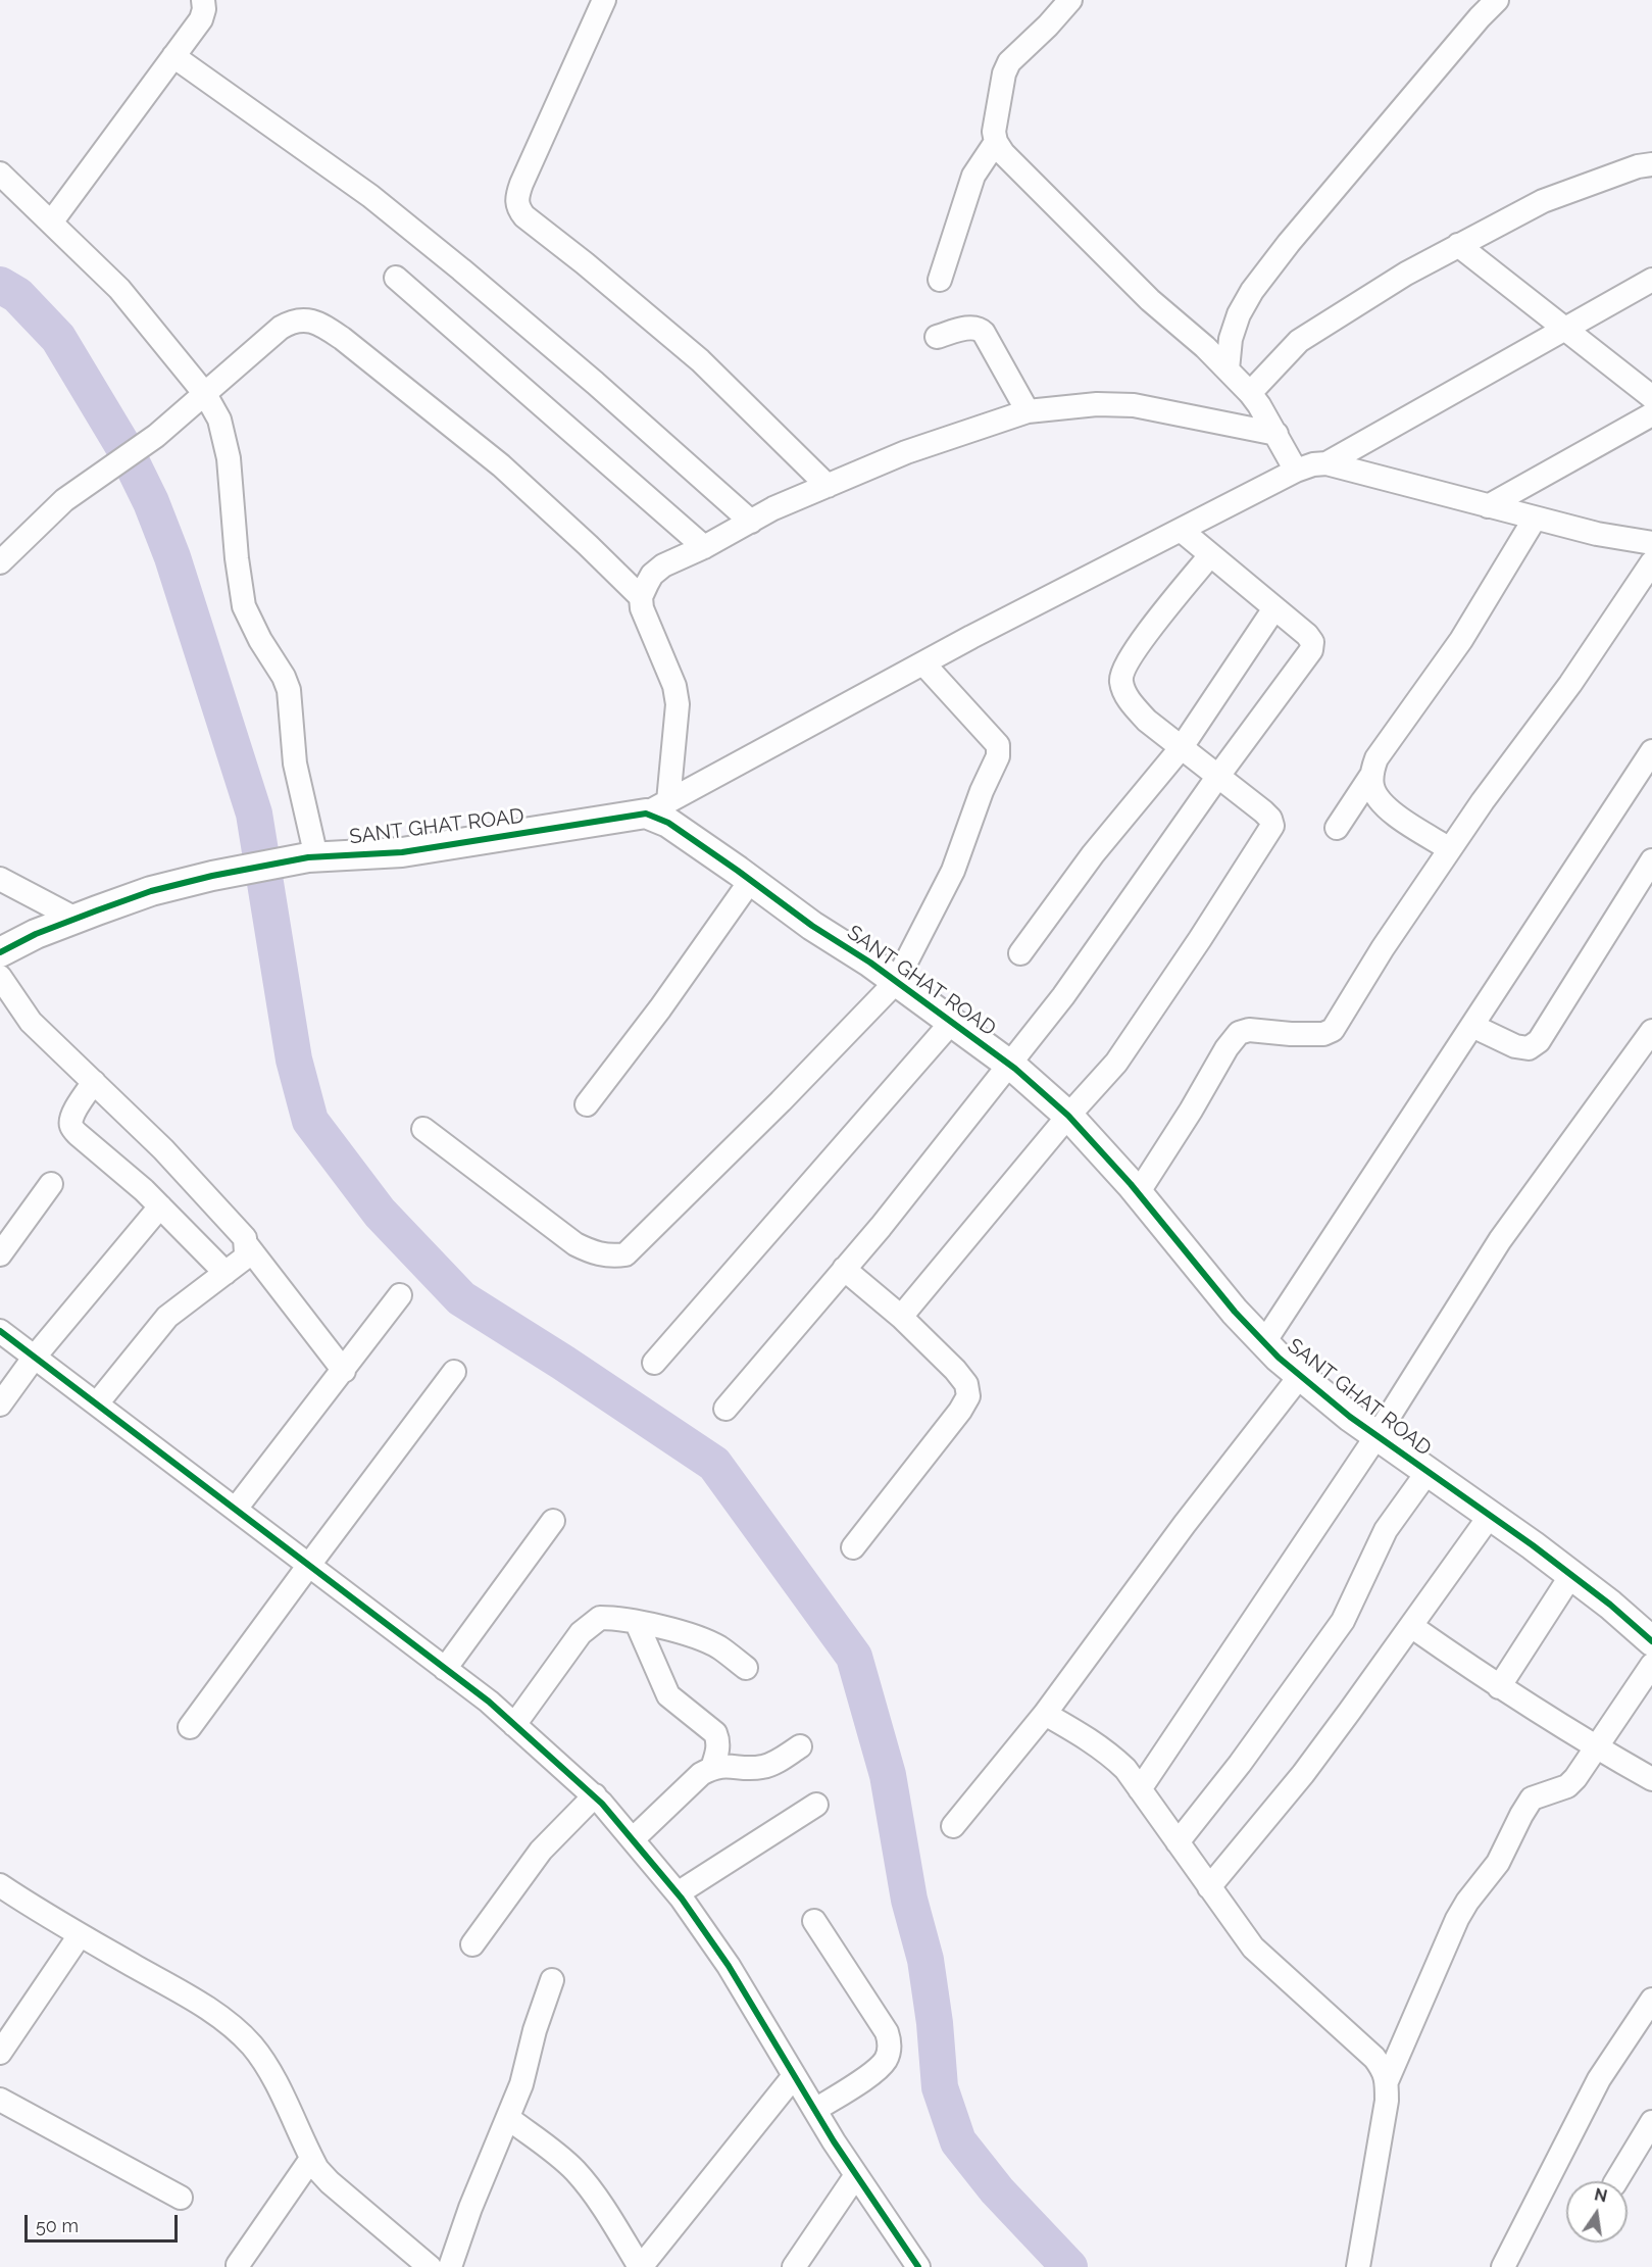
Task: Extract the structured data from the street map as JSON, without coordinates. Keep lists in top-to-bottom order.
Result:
{
  "streets": {
    "street": ["SANT GHAT ROAD"]
  },
  "scale_bar": "50 m",
  "north": "top"
}
